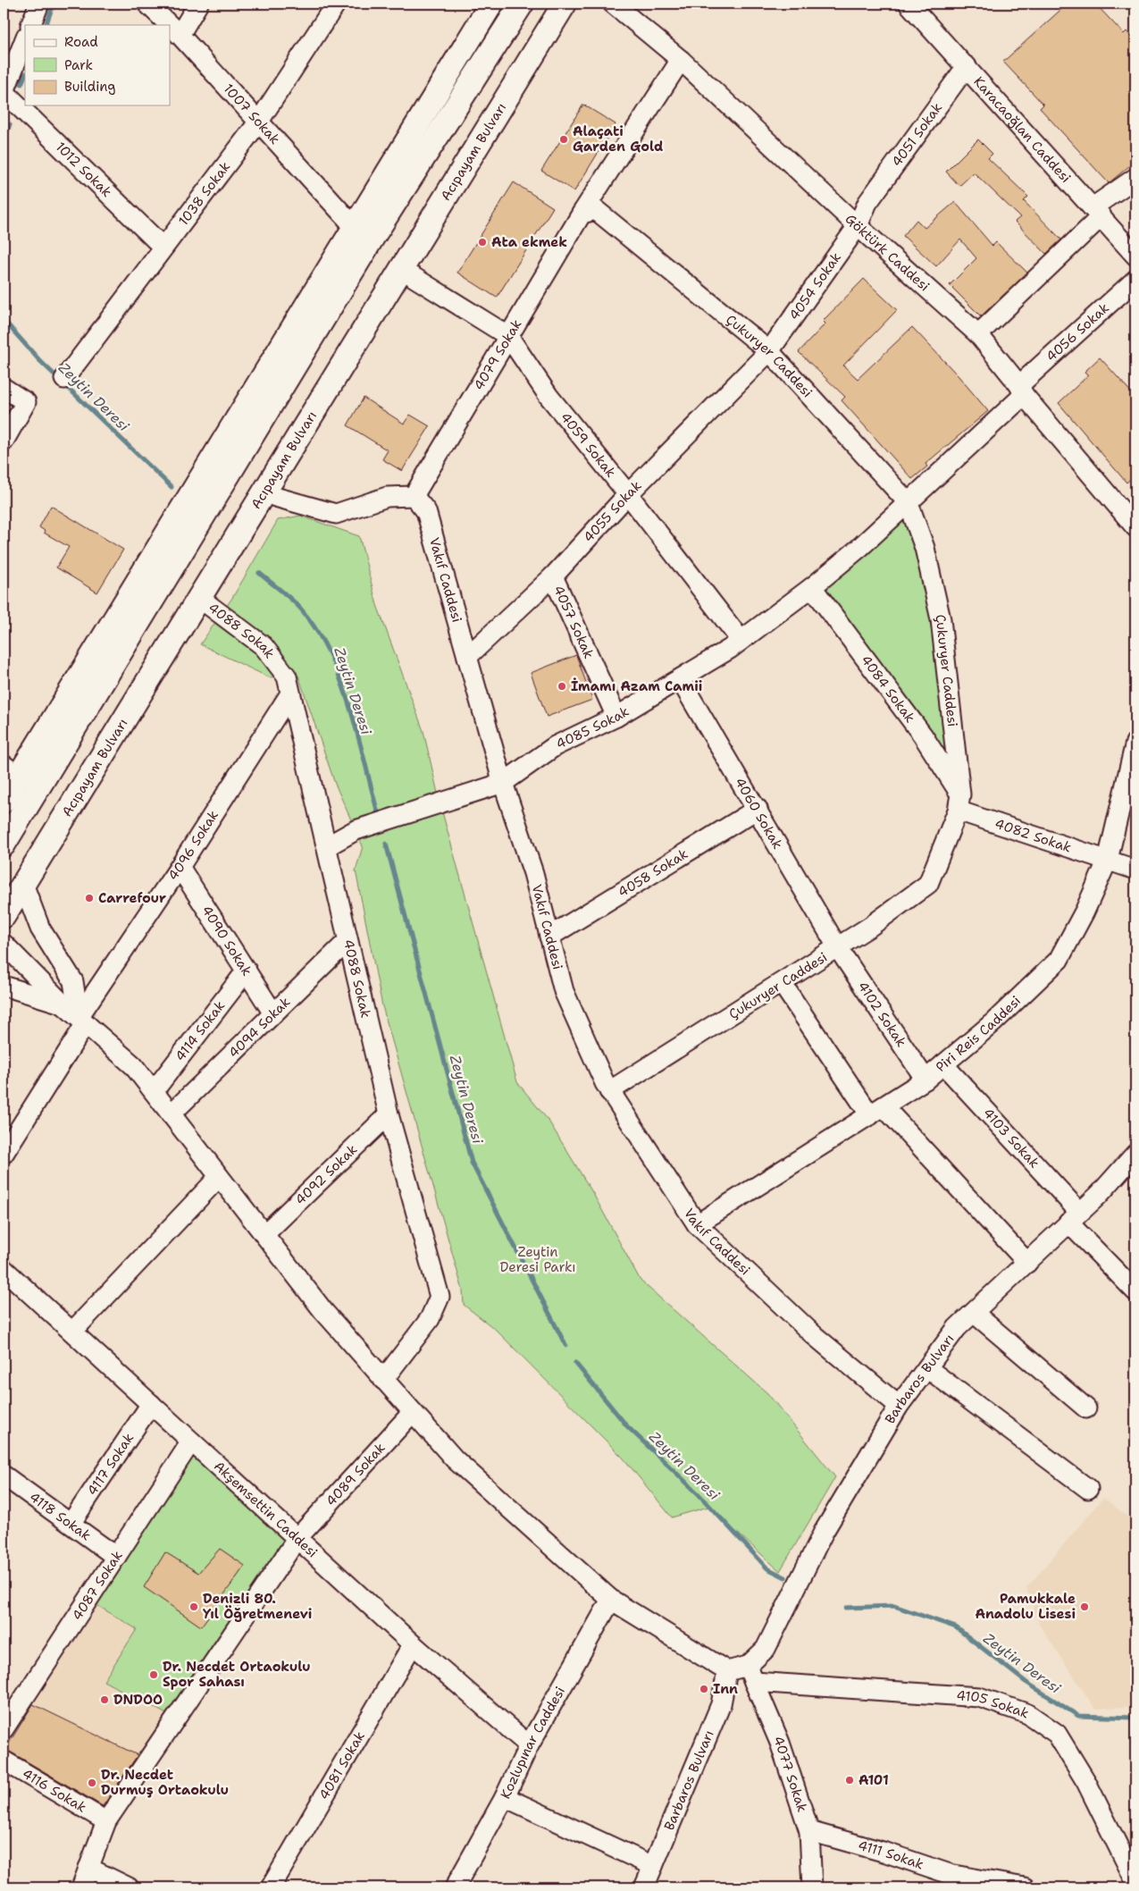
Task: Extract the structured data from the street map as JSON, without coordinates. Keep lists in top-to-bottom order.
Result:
{
  "streets": {
    "main road": ["Acıpayam Bulvarı"],
    "street": [
      "1007 Sokak",
      "Karacaoğlan Caddesi",
      "4051 Sokak",
      "1012 Sokak",
      "1038 Sokak",
      "Göktürk Caddesi",
      "4054 Sokak",
      "4056 Sokak",
      "4079 Sokak",
      "Çukuryer Caddesi",
      "4059 Sokak",
      "4055 Sokak",
      "Vakıf Caddesi",
      "4057 Sokak",
      "4088 Sokak",
      "4084 Sokak",
      "4085 Sokak",
      "4060 Sokak",
      "4082 Sokak",
      "4096 Sokak",
      "4058 Sokak",
      "4090 Sokak",
      "4102 Sokak",
      "4094 Sokak",
      "4114 Sokak",
      "Piri Reis Caddesi",
      "4103 Sokak",
      "4092 Sokak",
      "Barbaros Bulvarı",
      "4117 Sokak",
      "4089 Sokak",
      "Akşemsettin Caddesi",
      "4118 Sokak",
      "4087 Sokak",
      "4105 Sokak",
      "Kozlupınar Caddesi",
      "4081 Sokak",
      "4077 Sokak",
      "4116 Sokak",
      "4111 Sokak"
    ]
  },
  "crossings": [
    ["1007 Sokak", "1038 Sokak"],
    ["Karacaoğlan Caddesi", "4051 Sokak"],
    ["4051 Sokak", "4054 Sokak"],
    ["Acıpayam Bulvarı", "4088 Sokak"],
    ["1012 Sokak", "1038 Sokak"],
    ["Göktürk Caddesi", "4054 Sokak"],
    ["Göktürk Caddesi", "4056 Sokak"],
    ["Göktürk Caddesi", "4079 Sokak"],
    ["4054 Sokak", "Çukuryer Caddesi"],
    ["4054 Sokak", "4055 Sokak"],
    ["4056 Sokak", "Çukuryer Caddesi"],
    ["4056 Sokak", "4085 Sokak"],
    ["4079 Sokak", "Çukuryer Caddesi"],
    ["4079 Sokak", "4059 Sokak"],
    ["4079 Sokak", "Vakıf Caddesi"],
    ["Çukuryer Caddesi", "Vakıf Caddesi"],
    ["Çukuryer Caddesi", "4084 Sokak"],
    ["Çukuryer Caddesi", "4085 Sokak"],
    ["Çukuryer Caddesi", "4060 Sokak"],
    ["Çukuryer Caddesi", "4082 Sokak"],
    ["Çukuryer Caddesi", "4102 Sokak"],
    ["4059 Sokak", "4055 Sokak"],
    ["4059 Sokak", "4085 Sokak"],
    ["4055 Sokak", "Vakıf Caddesi"],
    ["4055 Sokak", "4057 Sokak"],
    ["Vakıf Caddesi", "4085 Sokak"],
    ["Vakıf Caddesi", "4058 Sokak"],
    ["Vakıf Caddesi", "Piri Reis Caddesi"],
    ["Vakıf Caddesi", "Barbaros Bulvarı"],
    ["4057 Sokak", "4085 Sokak"],
    ["4088 Sokak", "4085 Sokak"],
    ["4088 Sokak", "4096 Sokak"],
    ["4088 Sokak", "4094 Sokak"],
    ["4088 Sokak", "4092 Sokak"],
    ["4084 Sokak", "4085 Sokak"],
    ["4084 Sokak", "4082 Sokak"],
    ["4085 Sokak", "4060 Sokak"],
    ["4060 Sokak", "4058 Sokak"],
    ["4060 Sokak", "4102 Sokak"],
    ["4082 Sokak", "Piri Reis Caddesi"],
    ["4096 Sokak", "4090 Sokak"],
    ["4090 Sokak", "4094 Sokak"],
    ["4090 Sokak", "4114 Sokak"],
    ["4102 Sokak", "Piri Reis Caddesi"],
    ["Piri Reis Caddesi", "4103 Sokak"],
    ["4103 Sokak", "Barbaros Bulvarı"],
    ["Barbaros Bulvarı", "4105 Sokak"],
    ["Barbaros Bulvarı", "4077 Sokak"],
    ["4117 Sokak", "Akşemsettin Caddesi"],
    ["4117 Sokak", "4118 Sokak"],
    ["4089 Sokak", "Akşemsettin Caddesi"],
    ["4089 Sokak", "4116 Sokak"],
    ["Akşemsettin Caddesi", "4087 Sokak"],
    ["Akşemsettin Caddesi", "Kozlupınar Caddesi"],
    ["Akşemsettin Caddesi", "4081 Sokak"],
    ["4118 Sokak", "4087 Sokak"],
    ["4105 Sokak", "4077 Sokak"],
    ["4077 Sokak", "4111 Sokak"]
  ],
  "water": ["Zeytin Deresi"],
  "parks": ["Zeytin Deresi Parkı"],
  "places": [
    "Alaçati Garden Gold",
    "Ata ekmek",
    "İmamı Azam Camii",
    "Carrefour",
    "Denizli 80. Yıl Öğretmenevi",
    "Pamukkale Anadolu Lisesi",
    "Dr. Necdet Ortaokulu Spor Sahası",
    "Inn",
    "DNDOO",
    "A101",
    "Dr. Necdet Durmuş Ortaokulu"
  ],
  "legend": ["Road", "Park", "Building"]
}
